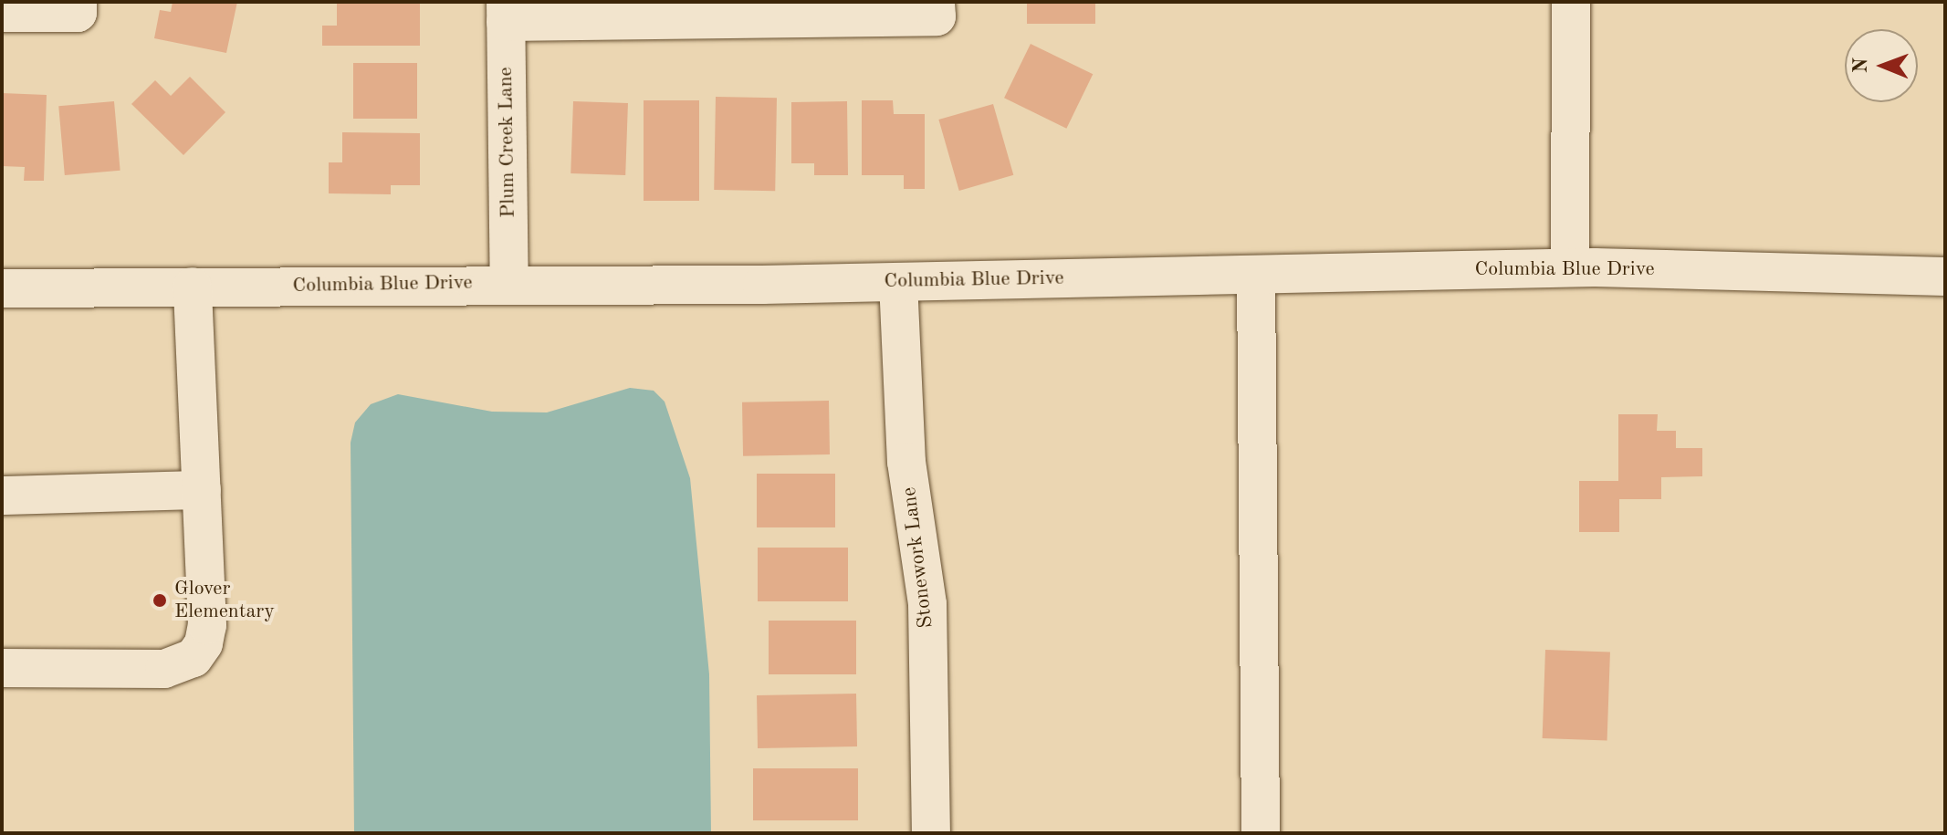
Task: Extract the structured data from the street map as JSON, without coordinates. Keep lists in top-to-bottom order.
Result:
{
  "streets": {
    "street": ["Plum Creek Lane", "Columbia Blue Drive", "Stonework Lane"]
  },
  "crossings": [
    ["Plum Creek Lane", "Columbia Blue Drive"],
    ["Columbia Blue Drive", "Stonework Lane"]
  ],
  "places": ["Glover Elementary"],
  "north": "left"
}
